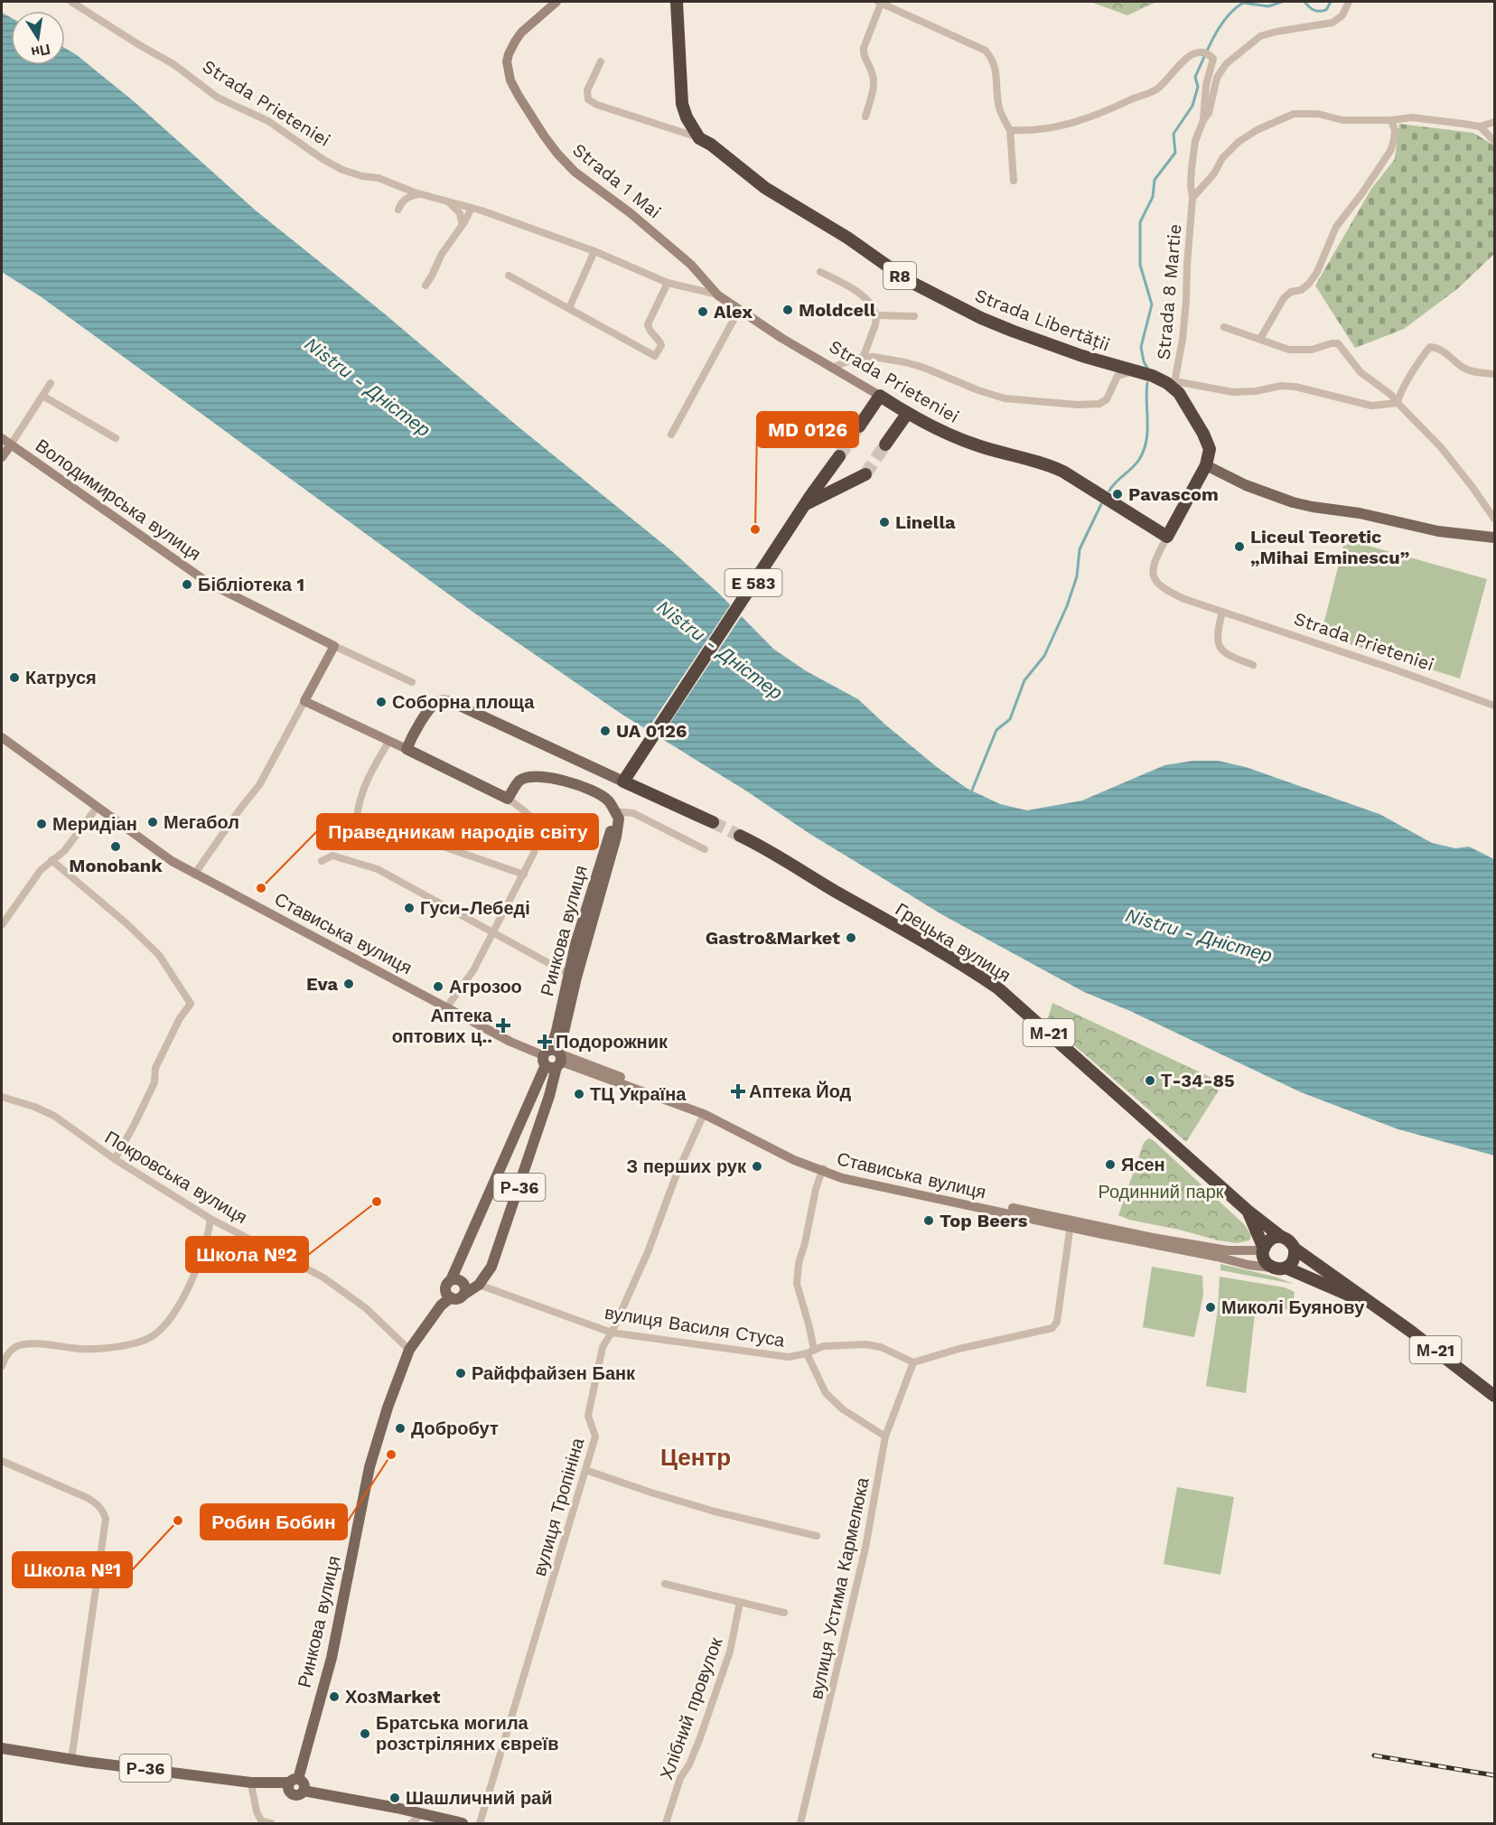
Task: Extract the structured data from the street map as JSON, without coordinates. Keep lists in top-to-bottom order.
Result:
{
  "streets": {
    "highway": [
      "Strada Prieteniei",
      "R8",
      "Strada Libertății",
      "E 583",
      "Грецька вулиця",
      "М-21"
    ],
    "main road": [
      "Strada 1 Mai",
      "Володимирська вулиця",
      "Ринкова вулиця",
      "Стависька вулиця",
      "Р-36"
    ],
    "street": [
      "Strada 8 Martie",
      "Покровська вулиця",
      "вулиця Василя Стуса",
      "вулиця Тропініна",
      "вулиця Устима Кармелюка",
      "Хлібний провулок"
    ]
  },
  "crossings": [
    ["Strada Prieteniei", "Strada 1 Mai"],
    ["Strada Prieteniei", "R8"],
    ["R8", "Strada Libertății"],
    ["Strada 8 Martie", "Strada Libertății"],
    ["Ринкова вулиця", "Стависька вулиця"],
    ["Ринкова вулиця", "Покровська вулиця"],
    ["Ринкова вулиця", "Р-36"],
    ["Ринкова вулиця", "вулиця Василя Стуса"],
    ["Стависька вулиця", "Грецька вулиця"],
    ["Стависька вулиця", "М-21"],
    ["Стависька вулиця", "вулиця Василя Стуса"],
    ["Стависька вулиця", "вулиця Тропініна"],
    ["Грецька вулиця", "М-21"],
    ["вулиця Василя Стуса", "вулиця Тропініна"],
    ["вулиця Василя Стуса", "вулиця Устима Кармелюка"]
  ],
  "districts": ["Центр"],
  "water": ["Nistru - Дністер"],
  "parks": ["Родинний парк"],
  "places": {
    "other": [
      "Moldcell",
      "Alex",
      "Pavascom",
      "Linella",
      "MD 0126",
      "Liceul Teoretic „Mihai Eminescu”",
      "Бібліотека 1",
      "Катруся",
      "Соборна площа",
      "UA 0126",
      "Мегабол",
      "Меридіан",
      "Monobank",
      "Праведникам народів світу",
      "Гуси-Лебеді",
      "Gastro&Market",
      "Eva",
      "Агрозоо",
      "Т-34-85",
      "ТЦ Україна",
      "Ясен",
      "З перших рук",
      "Школа №2",
      "Top Beers",
      "Миколі Буянову",
      "Райффайзен Банк",
      "Добробут",
      "Робин Бобин",
      "Школа №1",
      "ХозMarket",
      "Братська могила розстріляних євреїв",
      "Шашличний рай"
    ],
    "health": ["Аптека оптових ц..", "Подорожник", "Аптека Йод"]
  },
  "north": "bottom"
}
